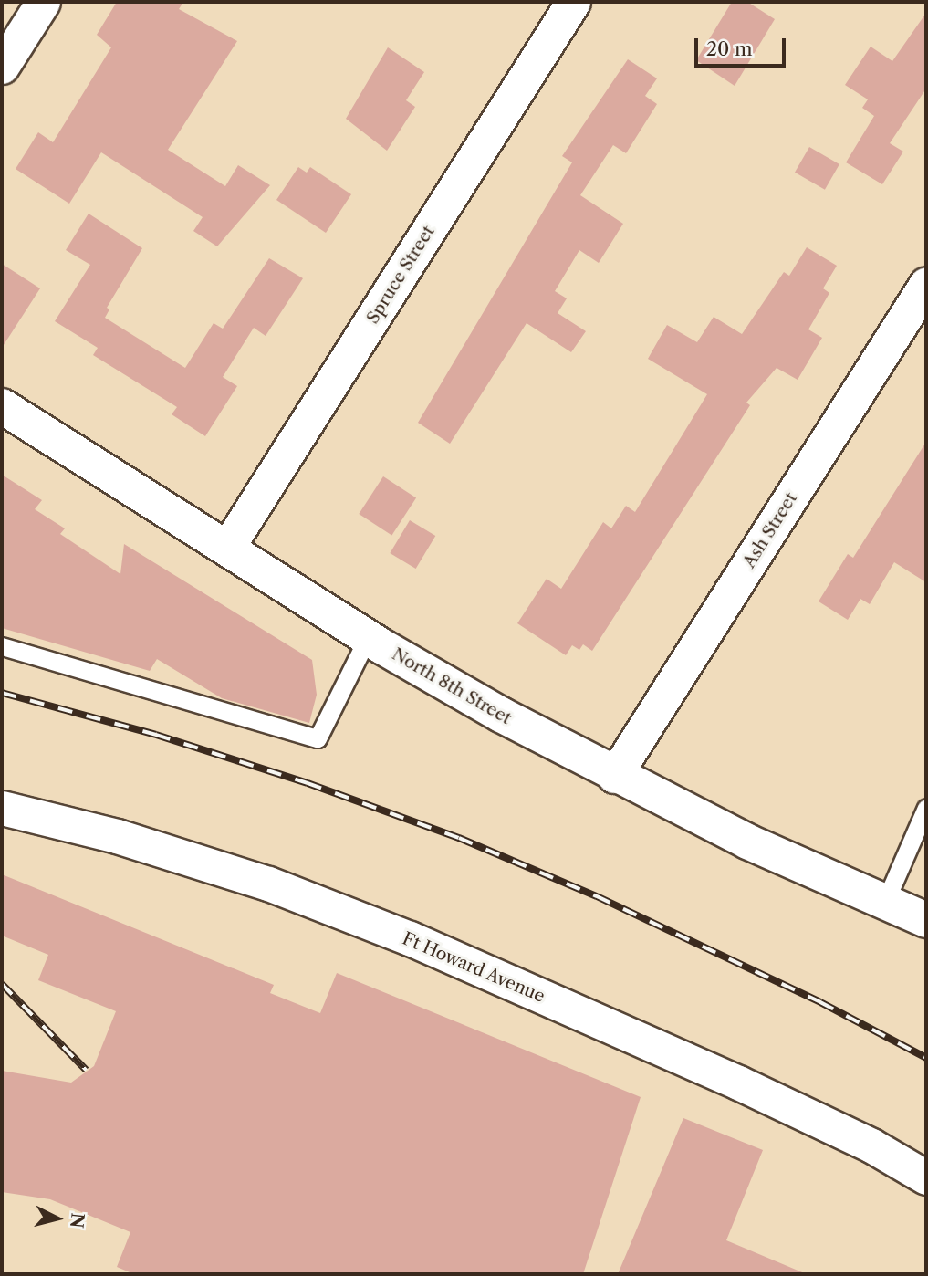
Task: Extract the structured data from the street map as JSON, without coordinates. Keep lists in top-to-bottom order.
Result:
{
  "streets": {
    "main road": ["North 8th Street"],
    "street": ["Spruce Street", "Ash Street", "Ft Howard Avenue"]
  },
  "crossings": [
    ["Spruce Street", "North 8th Street"],
    ["Ash Street", "North 8th Street"]
  ],
  "scale_bar": "20 m",
  "north": "right"
}
